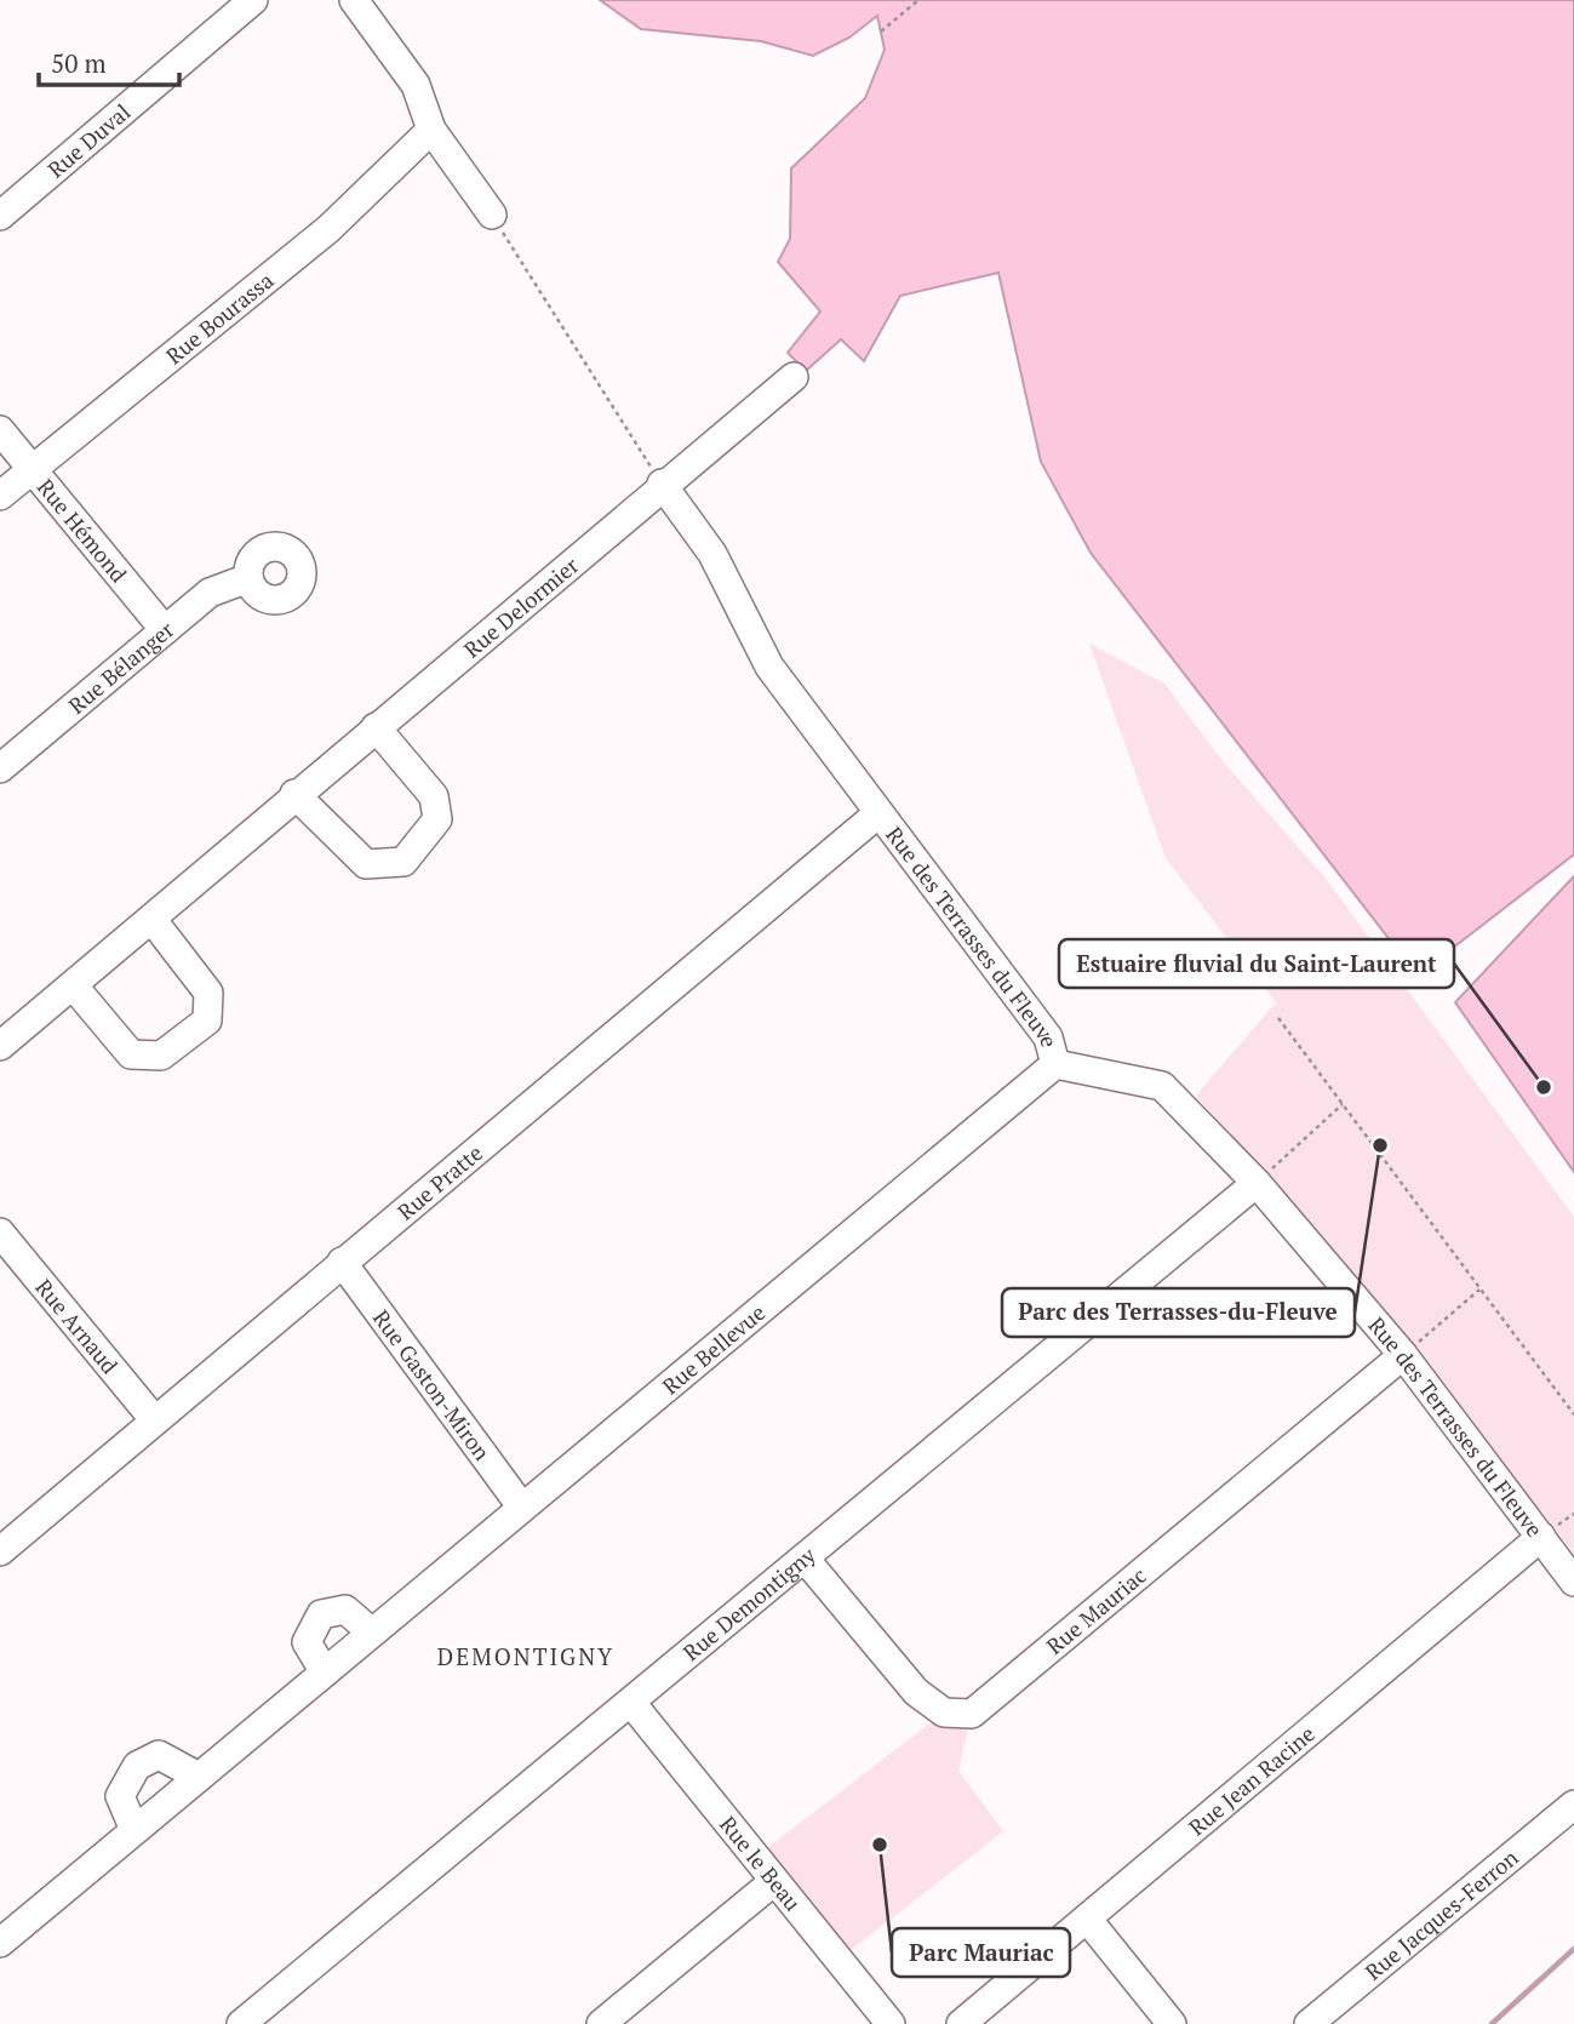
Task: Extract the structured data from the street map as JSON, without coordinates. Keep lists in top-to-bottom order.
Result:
{
  "streets": {
    "street": [
      "Rue Duval",
      "Rue Bourassa",
      "Rue Hémond",
      "Rue Delormier",
      "Rue Bélanger",
      "Rue des Terrasses du Fleuve",
      "Rue Pratte",
      "Rue Arnaud",
      "Rue Bellevue",
      "Rue Gaston-Miron",
      "Rue Demontigny",
      "Rue Mauriac",
      "Rue Jean Racine",
      "Rue le Beau",
      "Rue Jacques-Ferron"
    ]
  },
  "crossings": [
    ["Rue Bourassa", "Rue Hémond"],
    ["Rue Hémond", "Rue Bélanger"],
    ["Rue Delormier", "Rue des Terrasses du Fleuve"],
    ["Rue des Terrasses du Fleuve", "Rue Pratte"],
    ["Rue des Terrasses du Fleuve", "Rue Bellevue"],
    ["Rue des Terrasses du Fleuve", "Rue Demontigny"],
    ["Rue des Terrasses du Fleuve", "Rue Mauriac"],
    ["Rue des Terrasses du Fleuve", "Rue Jean Racine"],
    ["Rue Pratte", "Rue Arnaud"],
    ["Rue Pratte", "Rue Gaston-Miron"],
    ["Rue Bellevue", "Rue Gaston-Miron"],
    ["Rue Demontigny", "Rue Mauriac"],
    ["Rue Demontigny", "Rue le Beau"]
  ],
  "districts": ["DEMONTIGNY"],
  "places": ["Estuaire fluvial du Saint-Laurent", "Parc des Terrasses-du-Fleuve", "Parc Mauriac"],
  "scale_bar": "50 m"
}
